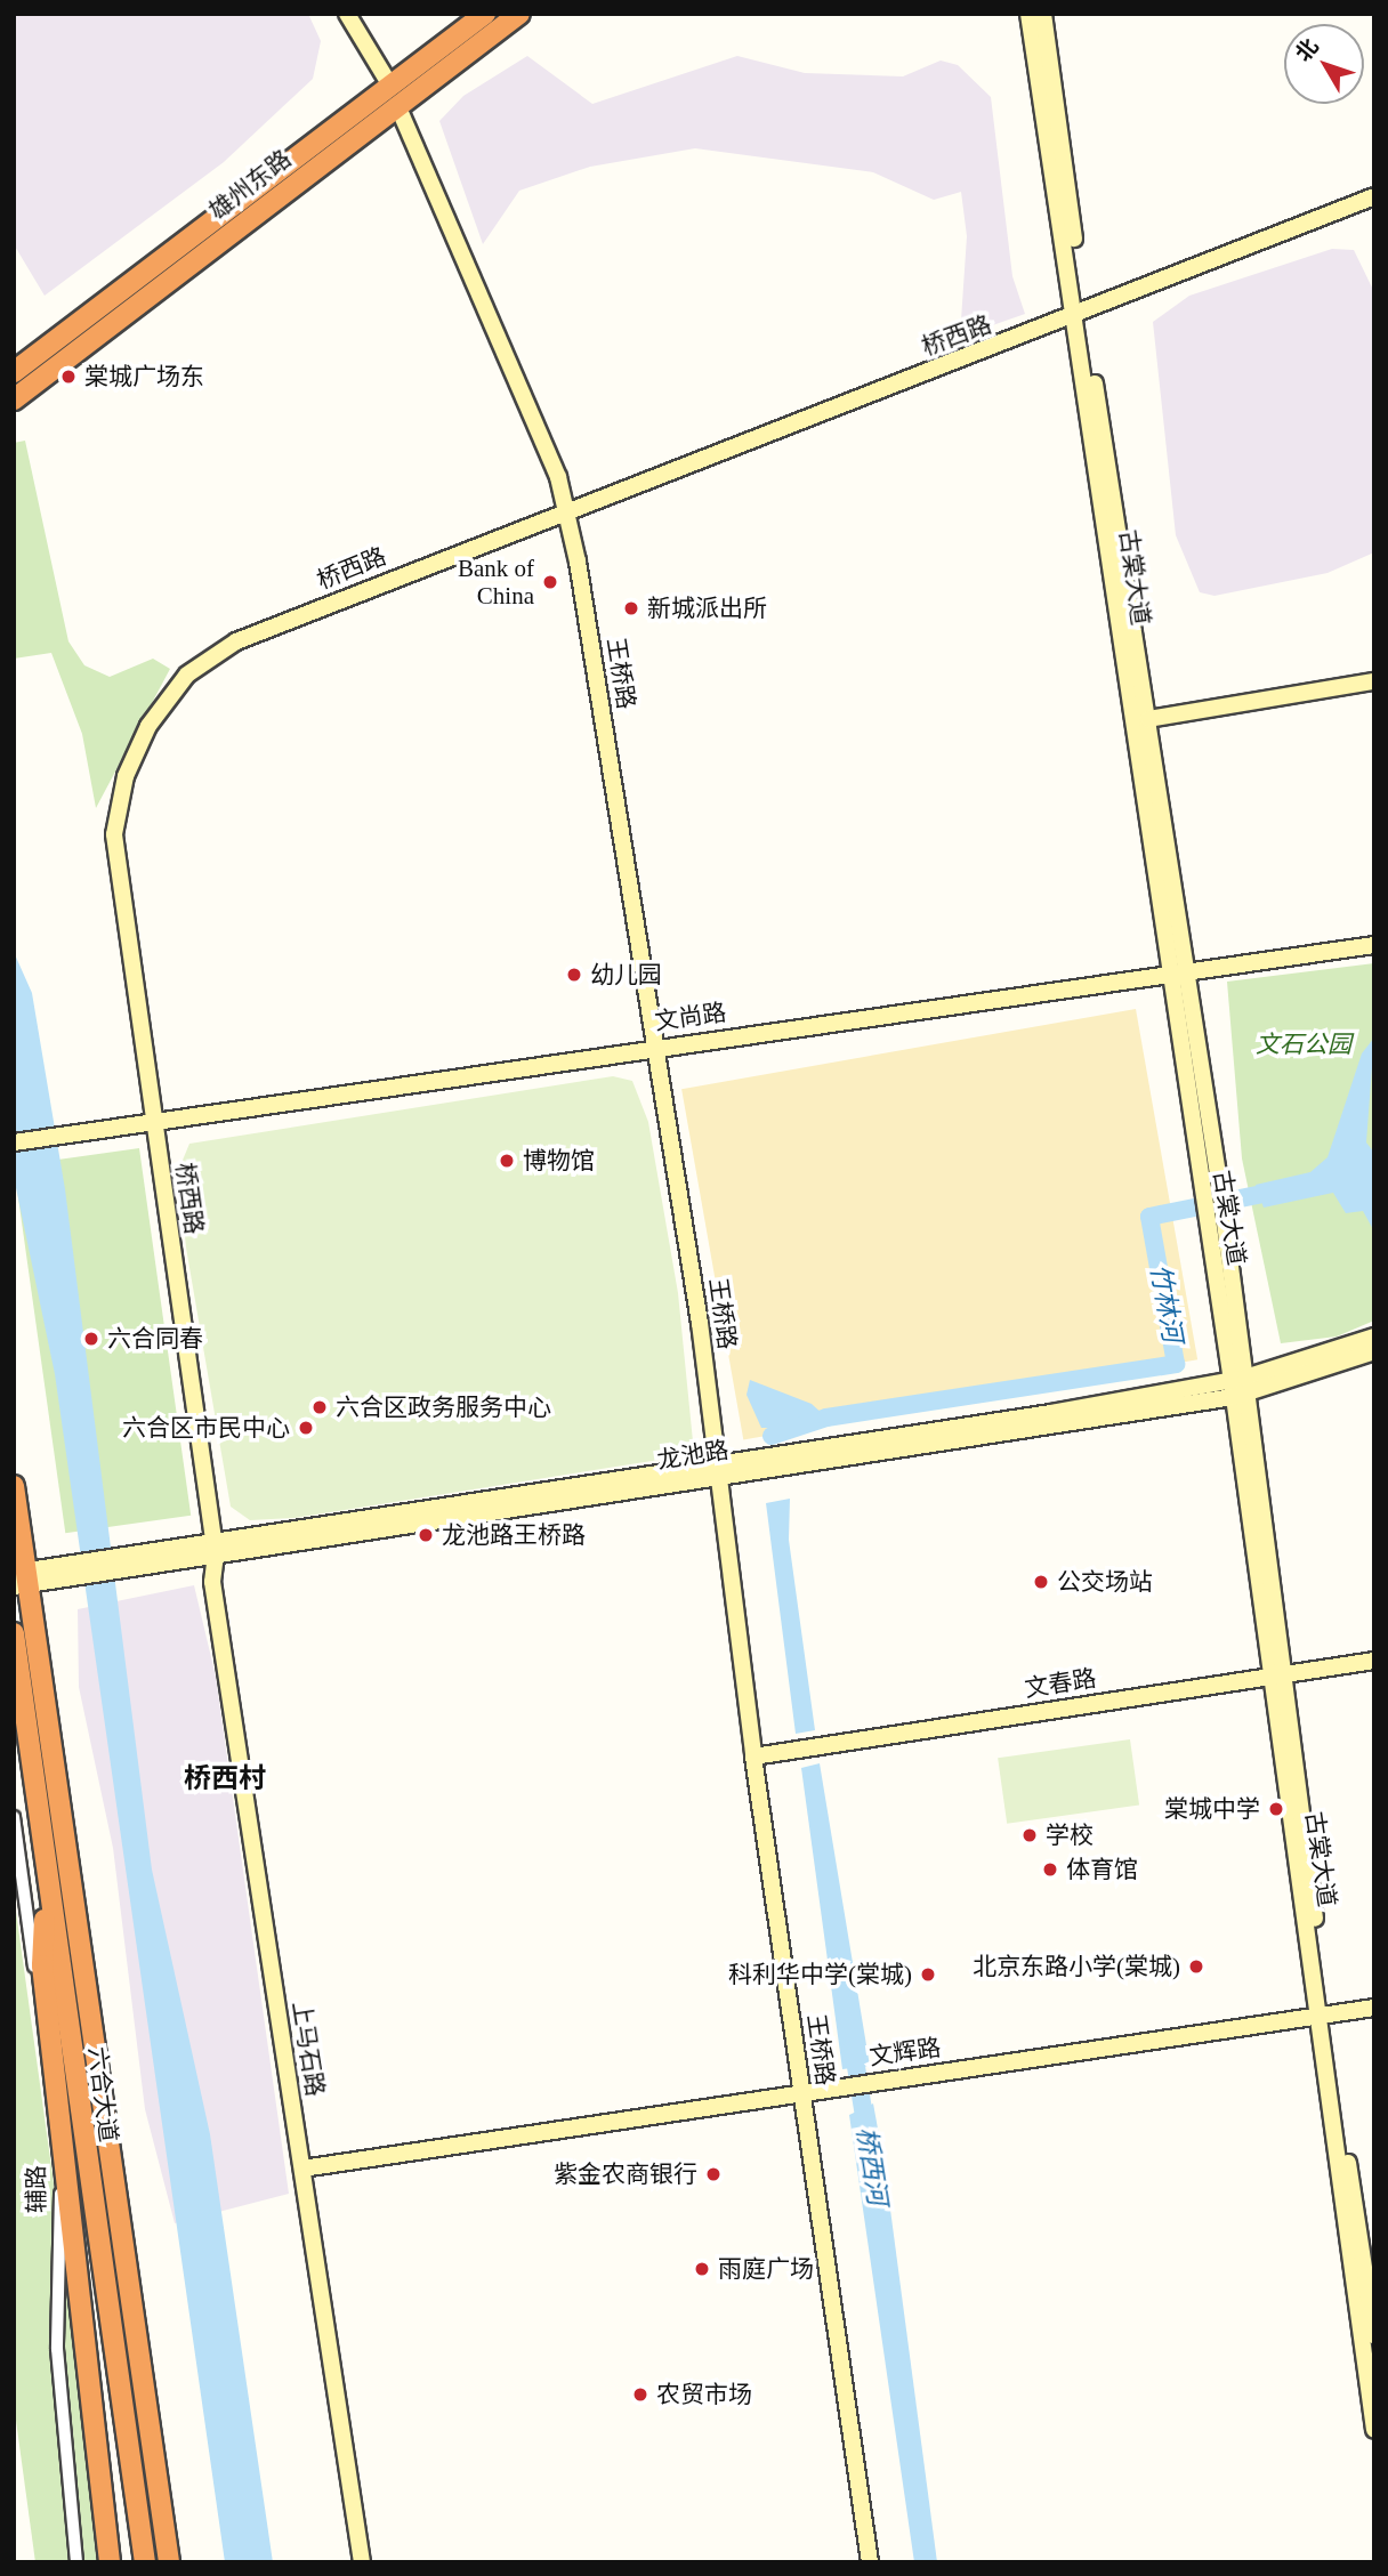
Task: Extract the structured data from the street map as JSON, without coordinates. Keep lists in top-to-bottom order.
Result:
{
  "streets": {
    "highway": ["雄州东路", "六合大道"],
    "street": [
      "桥西路",
      "古棠大道",
      "王桥路",
      "文尚路",
      "龙池路",
      "文春路",
      "上马石路",
      "文辉路",
      "辅路"
    ]
  },
  "crossings": [
    ["雄州东路", "王桥路"],
    ["桥西路", "古棠大道"],
    ["桥西路", "王桥路"],
    ["桥西路", "文尚路"],
    ["桥西路", "龙池路"],
    ["桥西路", "上马石路"],
    ["古棠大道", "文尚路"],
    ["古棠大道", "龙池路"],
    ["古棠大道", "文春路"],
    ["古棠大道", "文辉路"],
    ["王桥路", "文尚路"],
    ["王桥路", "龙池路"],
    ["王桥路", "文春路"],
    ["王桥路", "文辉路"],
    ["龙池路", "上马石路"],
    ["龙池路", "六合大道"],
    ["上马石路", "文辉路"]
  ],
  "districts": ["桥西村"],
  "water": ["竹林河", "桥西河"],
  "parks": ["文石公园"],
  "places": [
    "棠城广场东",
    "Bank of China",
    "新城派出所",
    "幼儿园",
    "博物馆",
    "六合同春",
    "六合区政务服务中心",
    "六合区市民中心",
    "龙池路王桥路",
    "公交场站",
    "棠城中学",
    "学校",
    "体育馆",
    "北京东路小学(棠城)",
    "科利华中学(棠城)",
    "紫金农商银行",
    "雨庭广场",
    "农贸市场"
  ],
  "north": "top left"
}
